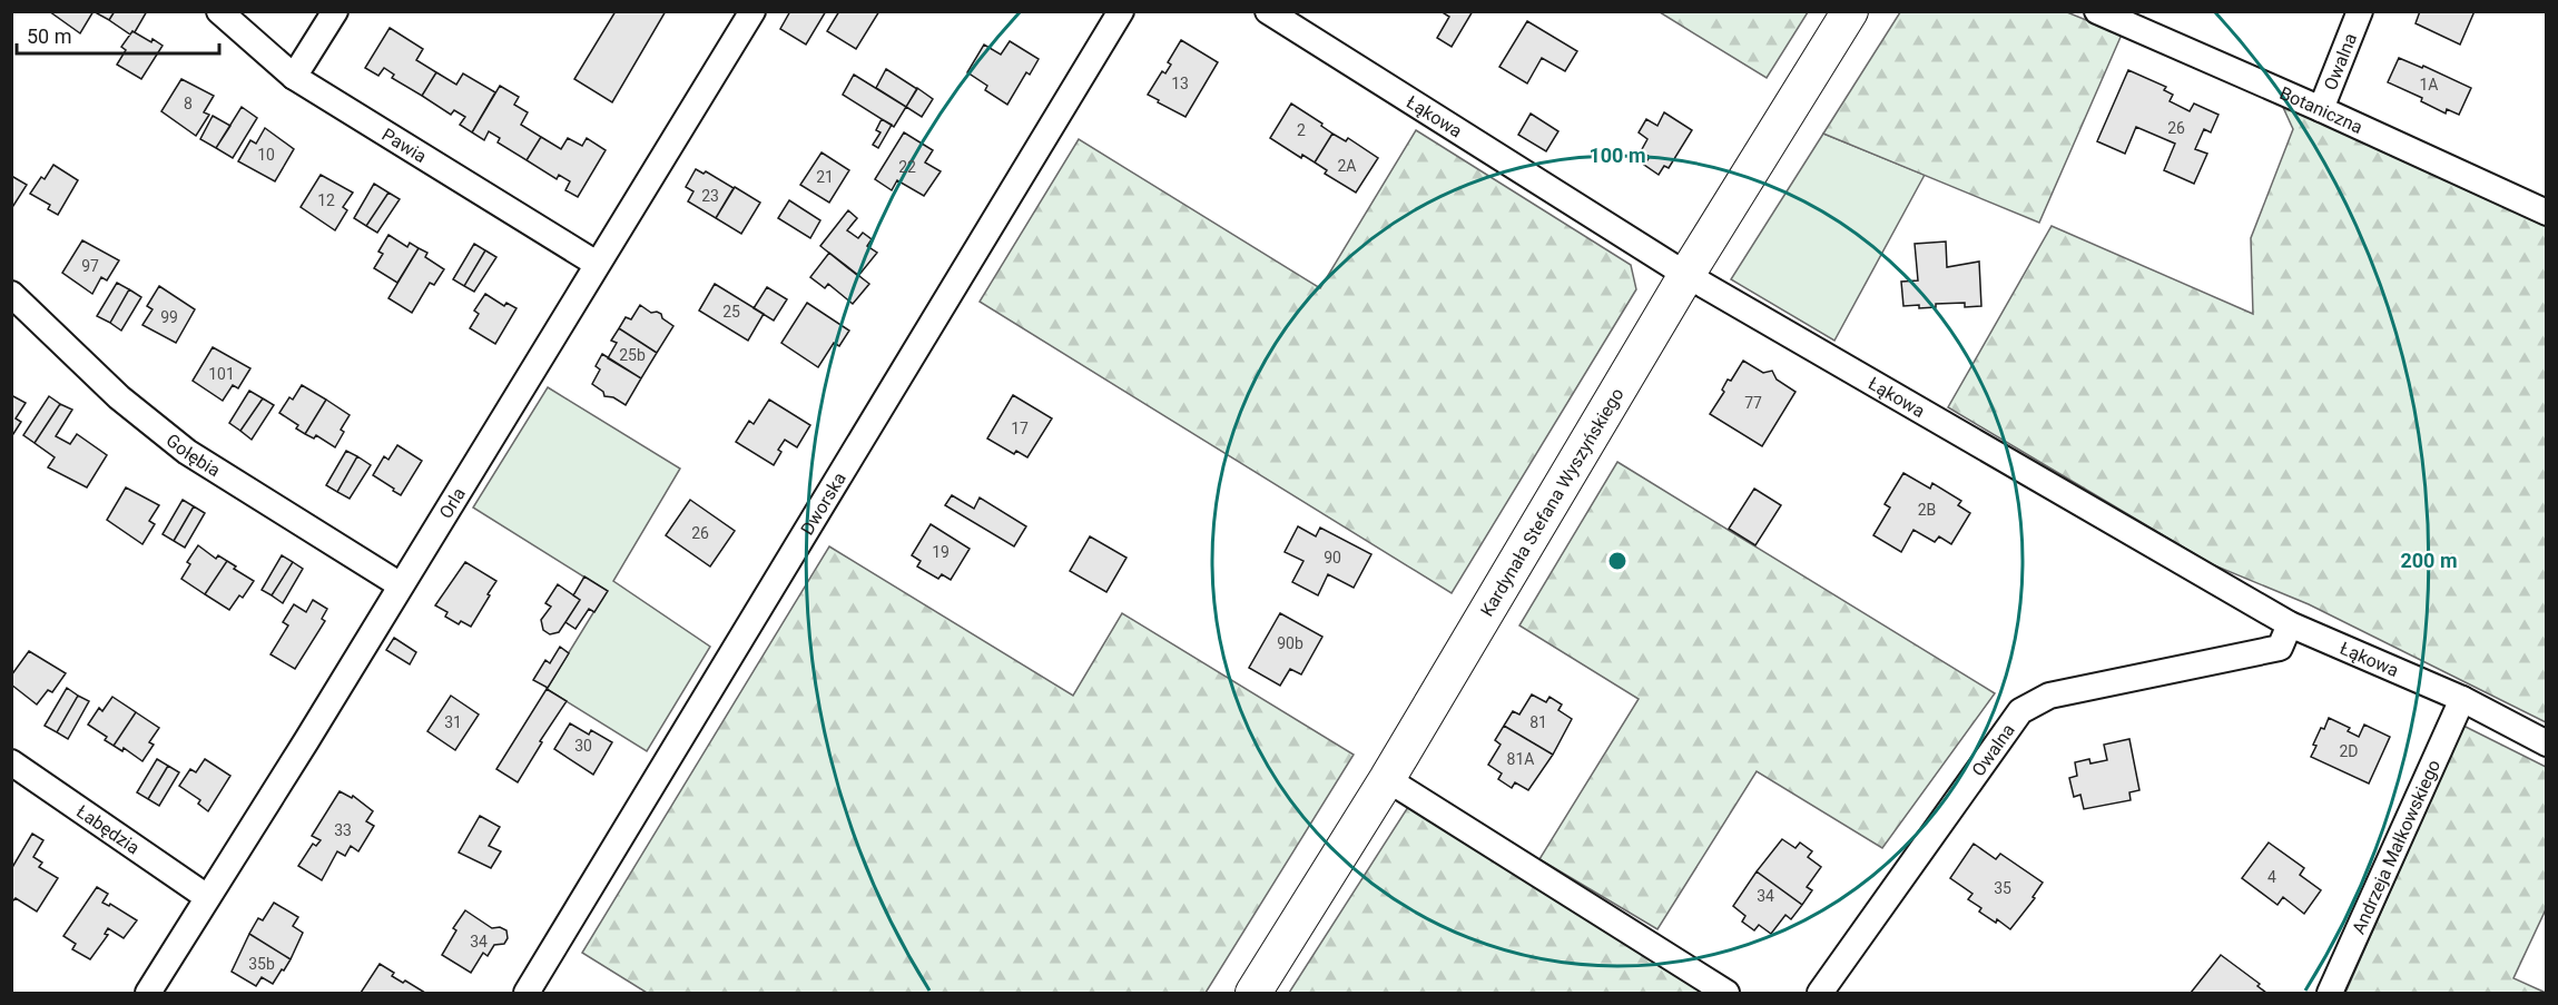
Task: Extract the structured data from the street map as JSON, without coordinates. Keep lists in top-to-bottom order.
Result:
{
  "streets": {
    "main road": ["Kardynała Stefana Wyszyńskiego"],
    "street": [
      "Owalna",
      "Botaniczna",
      "Łąkowa",
      "Pawia",
      "Gołębia",
      "Orla",
      "Dworska",
      "Łabędzia",
      "Andrzeja Małkowskiego"
    ]
  },
  "crossings": [
    ["Owalna", "Botaniczna"],
    ["Owalna", "Łąkowa"],
    ["Łąkowa", "Kardynała Stefana Wyszyńskiego"],
    ["Łąkowa", "Andrzeja Małkowskiego"],
    ["Pawia", "Orla"],
    ["Gołębia", "Orla"],
    ["Orla", "Łabędzia"]
  ],
  "house_numbers": [
    "13",
    "1A",
    "8",
    "26",
    "2",
    "10",
    "2A",
    "22",
    "21",
    "23",
    "12",
    "97",
    "25",
    "99",
    "25b",
    "101",
    "77",
    "17",
    "2B",
    "26",
    "19",
    "90",
    "90b",
    "31",
    "81",
    "30",
    "2D",
    "81A",
    "33",
    "4",
    "35",
    "34",
    "34",
    "35b"
  ],
  "scale_bar": "50 m",
  "rings": ["100 m", "200 m"]
}
